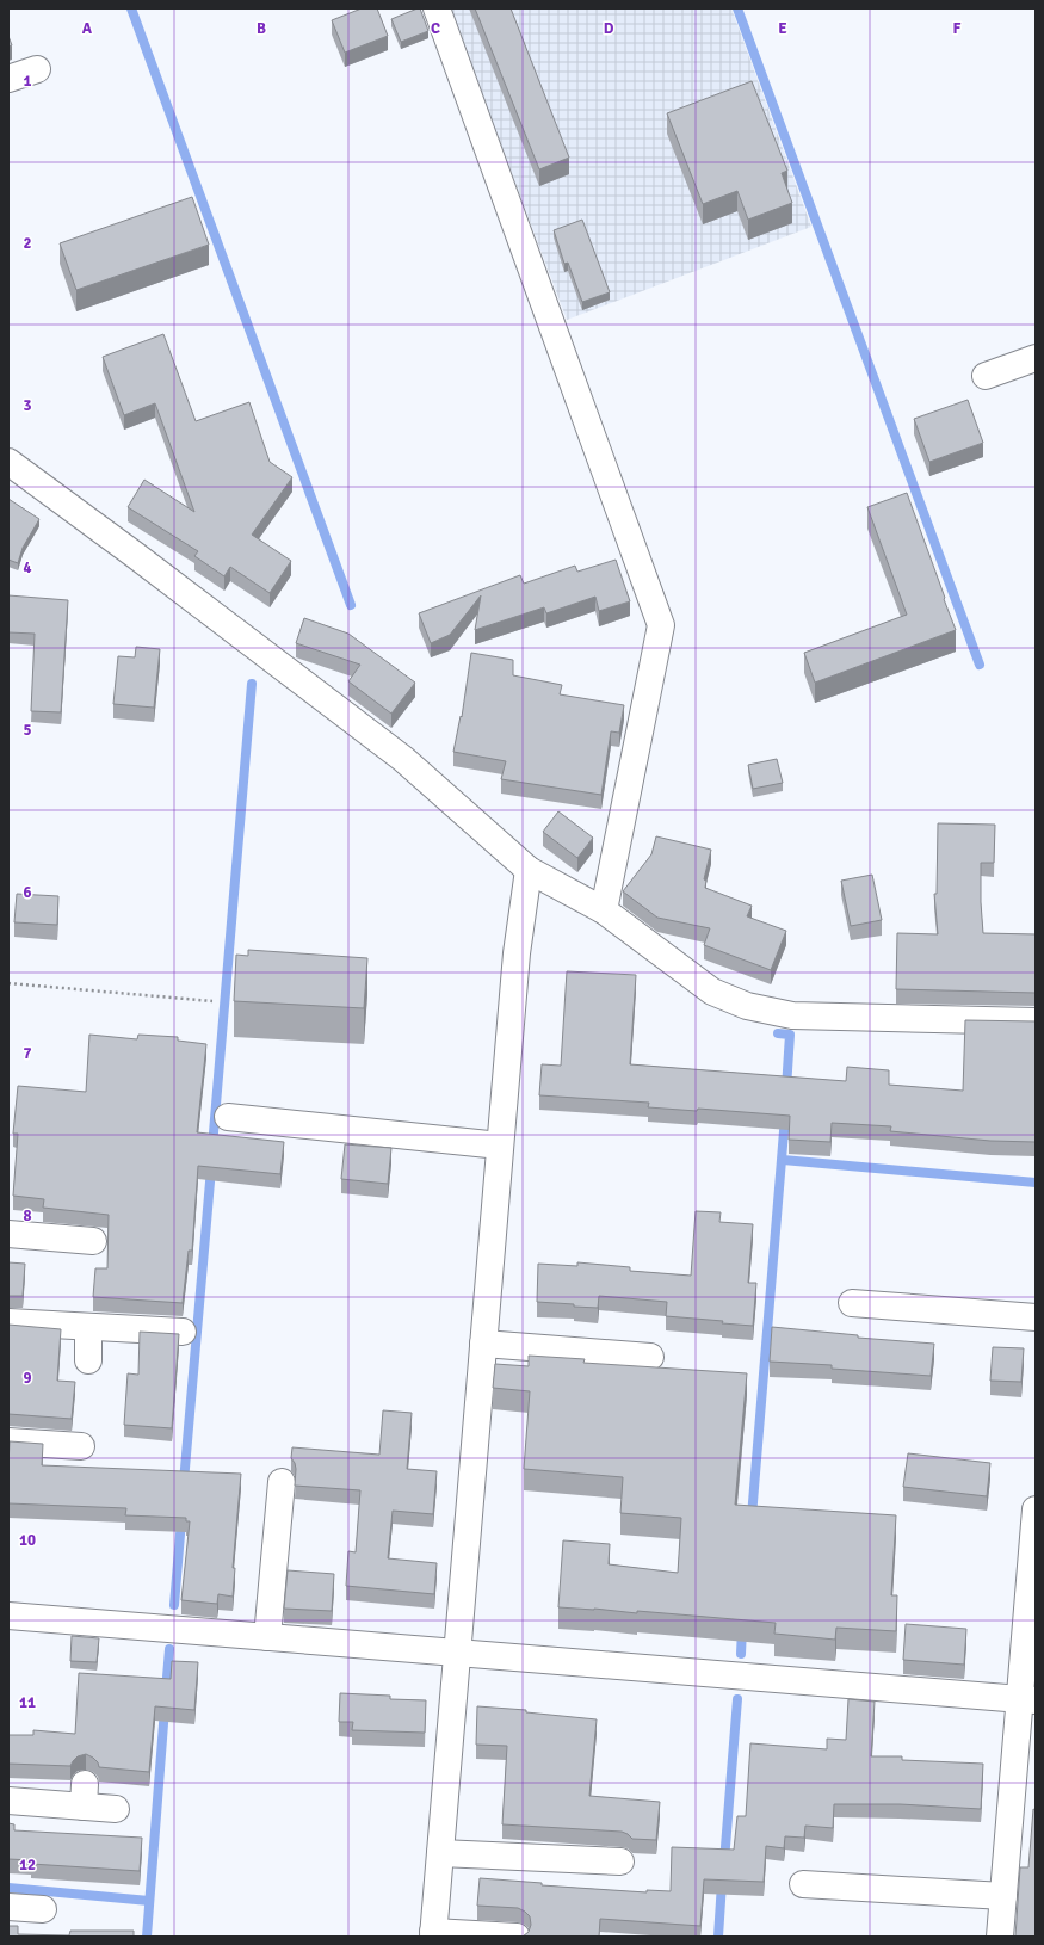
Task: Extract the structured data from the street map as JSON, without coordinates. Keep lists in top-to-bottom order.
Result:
{
  "grid": {
    "columns": [
      "A",
      "B",
      "C",
      "D",
      "E",
      "F"
    ],
    "rows": [
      "1",
      "2",
      "3",
      "4",
      "5",
      "6",
      "7",
      "8",
      "9",
      "10",
      "11",
      "12"
    ]
  }
}
